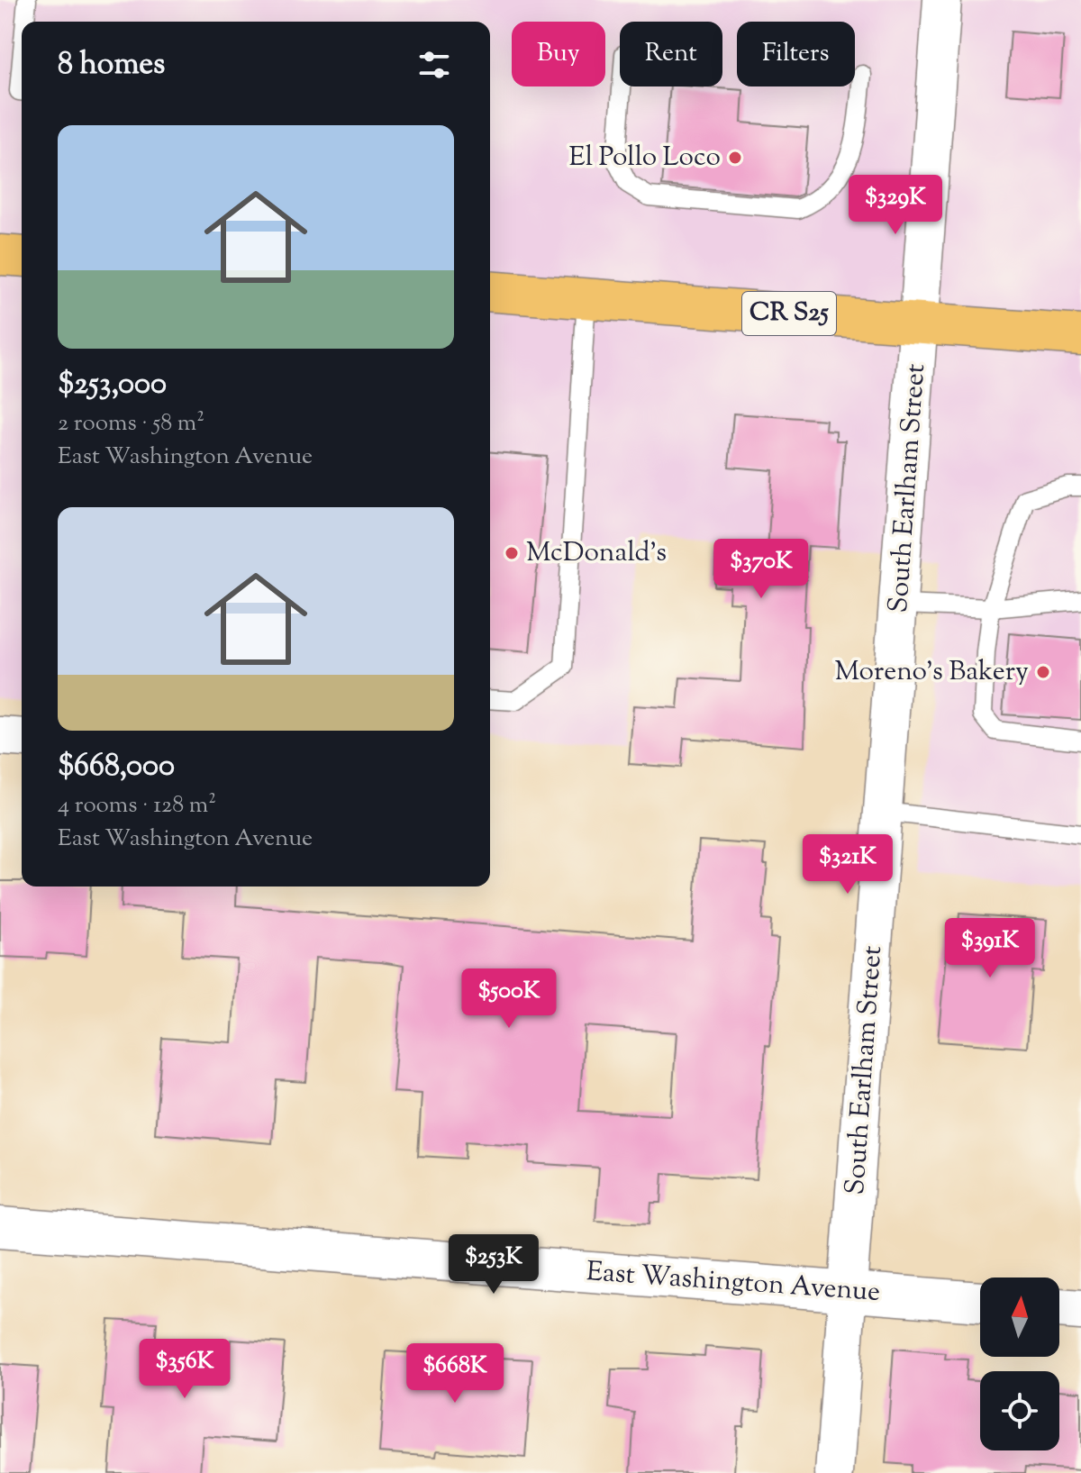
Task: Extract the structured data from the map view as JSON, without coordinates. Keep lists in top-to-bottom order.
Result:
{
  "streets": {
    "main road": ["CR S25"],
    "street": ["South Earlham Street", "East Washington Avenue"]
  },
  "crossings": [
    ["CR S25", "South Earlham Street"],
    ["South Earlham Street", "East Washington Avenue"]
  ],
  "places": ["El Pollo Loco", "McDonald's", "Moreno's Bakery"],
  "north": "top",
  "page": {
    "chip": ["Buy", "Rent", "Filters"],
    "heading": "8 homes",
    "list": [
      {
        "name": "$253,000",
        "note": "2 rooms · 58 m² · East Washington Avenue"
      },
      {
        "name": "$668,000",
        "note": "4 rooms · 128 m² · East Washington Avenue"
      }
    ],
    "price": [
      "$329K",
      "$370K",
      "$321K",
      "$391K",
      "$500K",
      "$253K",
      "$356K",
      "$668K"
    ]
  }
}
